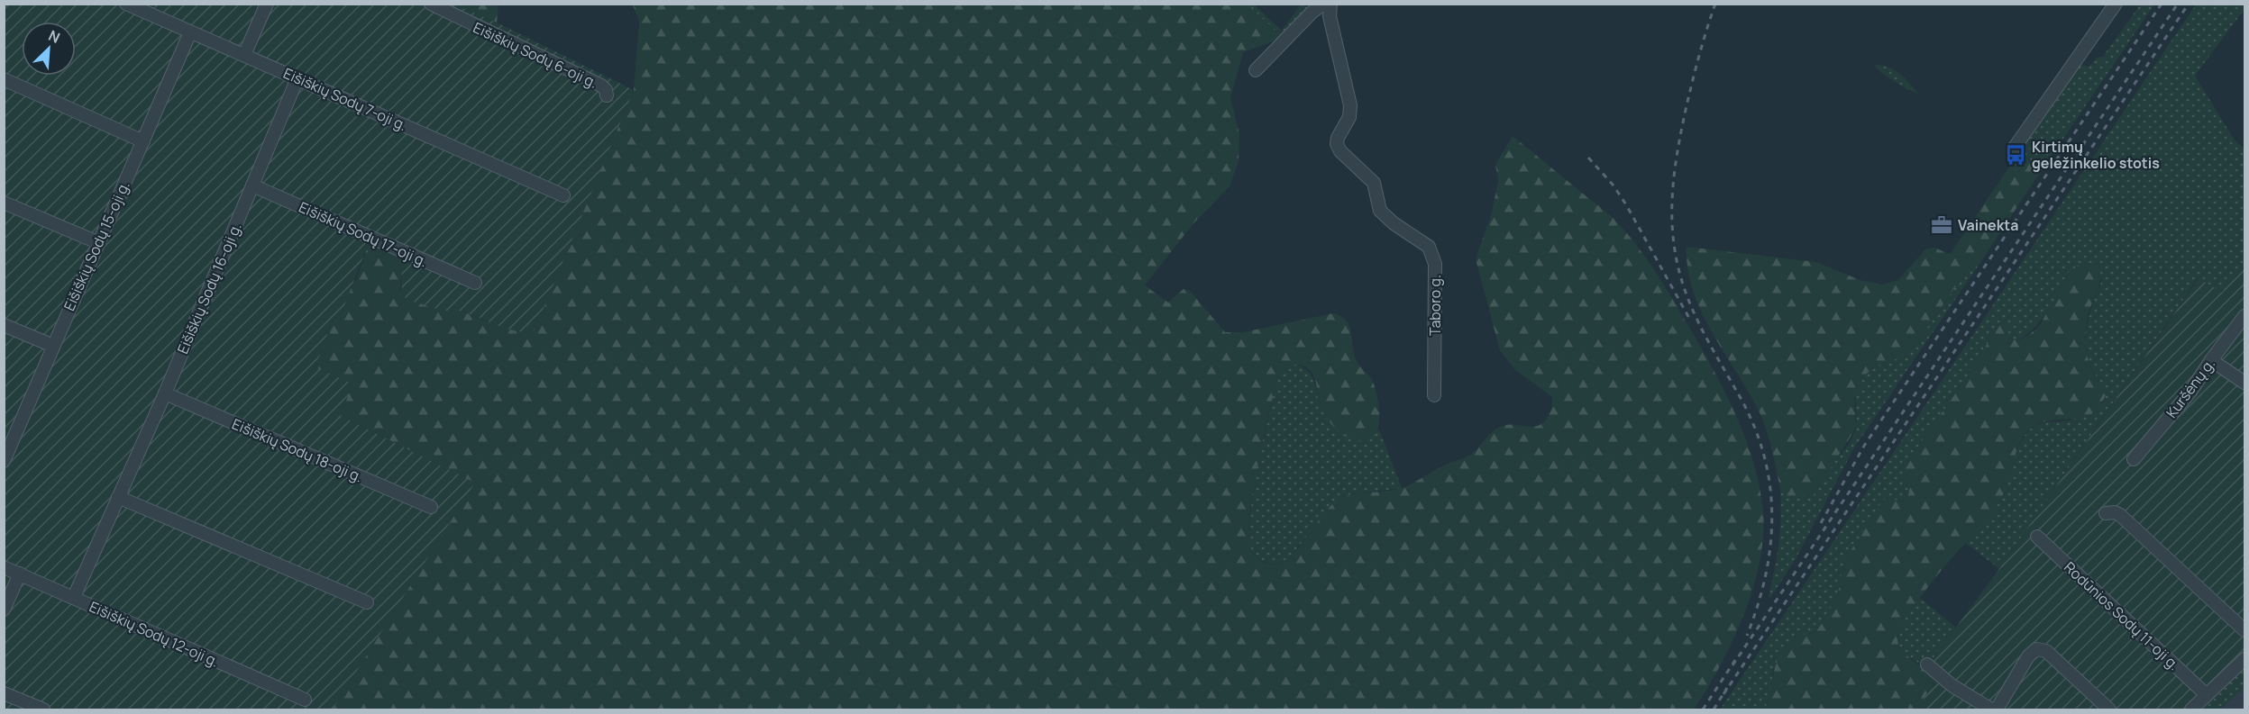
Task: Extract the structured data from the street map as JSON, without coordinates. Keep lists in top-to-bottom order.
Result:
{
  "streets": {
    "street": [
      "Eišiškių Sodų 6-oji g.",
      "Eišiškių Sodų 7-oji g.",
      "Eišiškių Sodų 17-oji g.",
      "Eišiškių Sodų 15-oji g.",
      "Eišiškių Sodų 16-oji g.",
      "Taboro g.",
      "Kuršėnų g.",
      "Eišiškių Sodų 18-oji g.",
      "Rodūnios Sodų 11-oji g.",
      "Eišiškių Sodų 12-oji g."
    ]
  },
  "crossings": [
    ["Eišiškių Sodų 7-oji g.", "Eišiškių Sodų 15-oji g."],
    ["Eišiškių Sodų 7-oji g.", "Eišiškių Sodų 16-oji g."],
    ["Eišiškių Sodų 17-oji g.", "Eišiškių Sodų 16-oji g."],
    ["Eišiškių Sodų 16-oji g.", "Eišiškių Sodų 18-oji g."],
    ["Eišiškių Sodų 16-oji g.", "Eišiškių Sodų 12-oji g."]
  ],
  "places": {
    "bus stop": ["Kirtimų geležinkelio stotis"],
    "office": ["Vainekta"]
  },
  "north": "top right"
}
